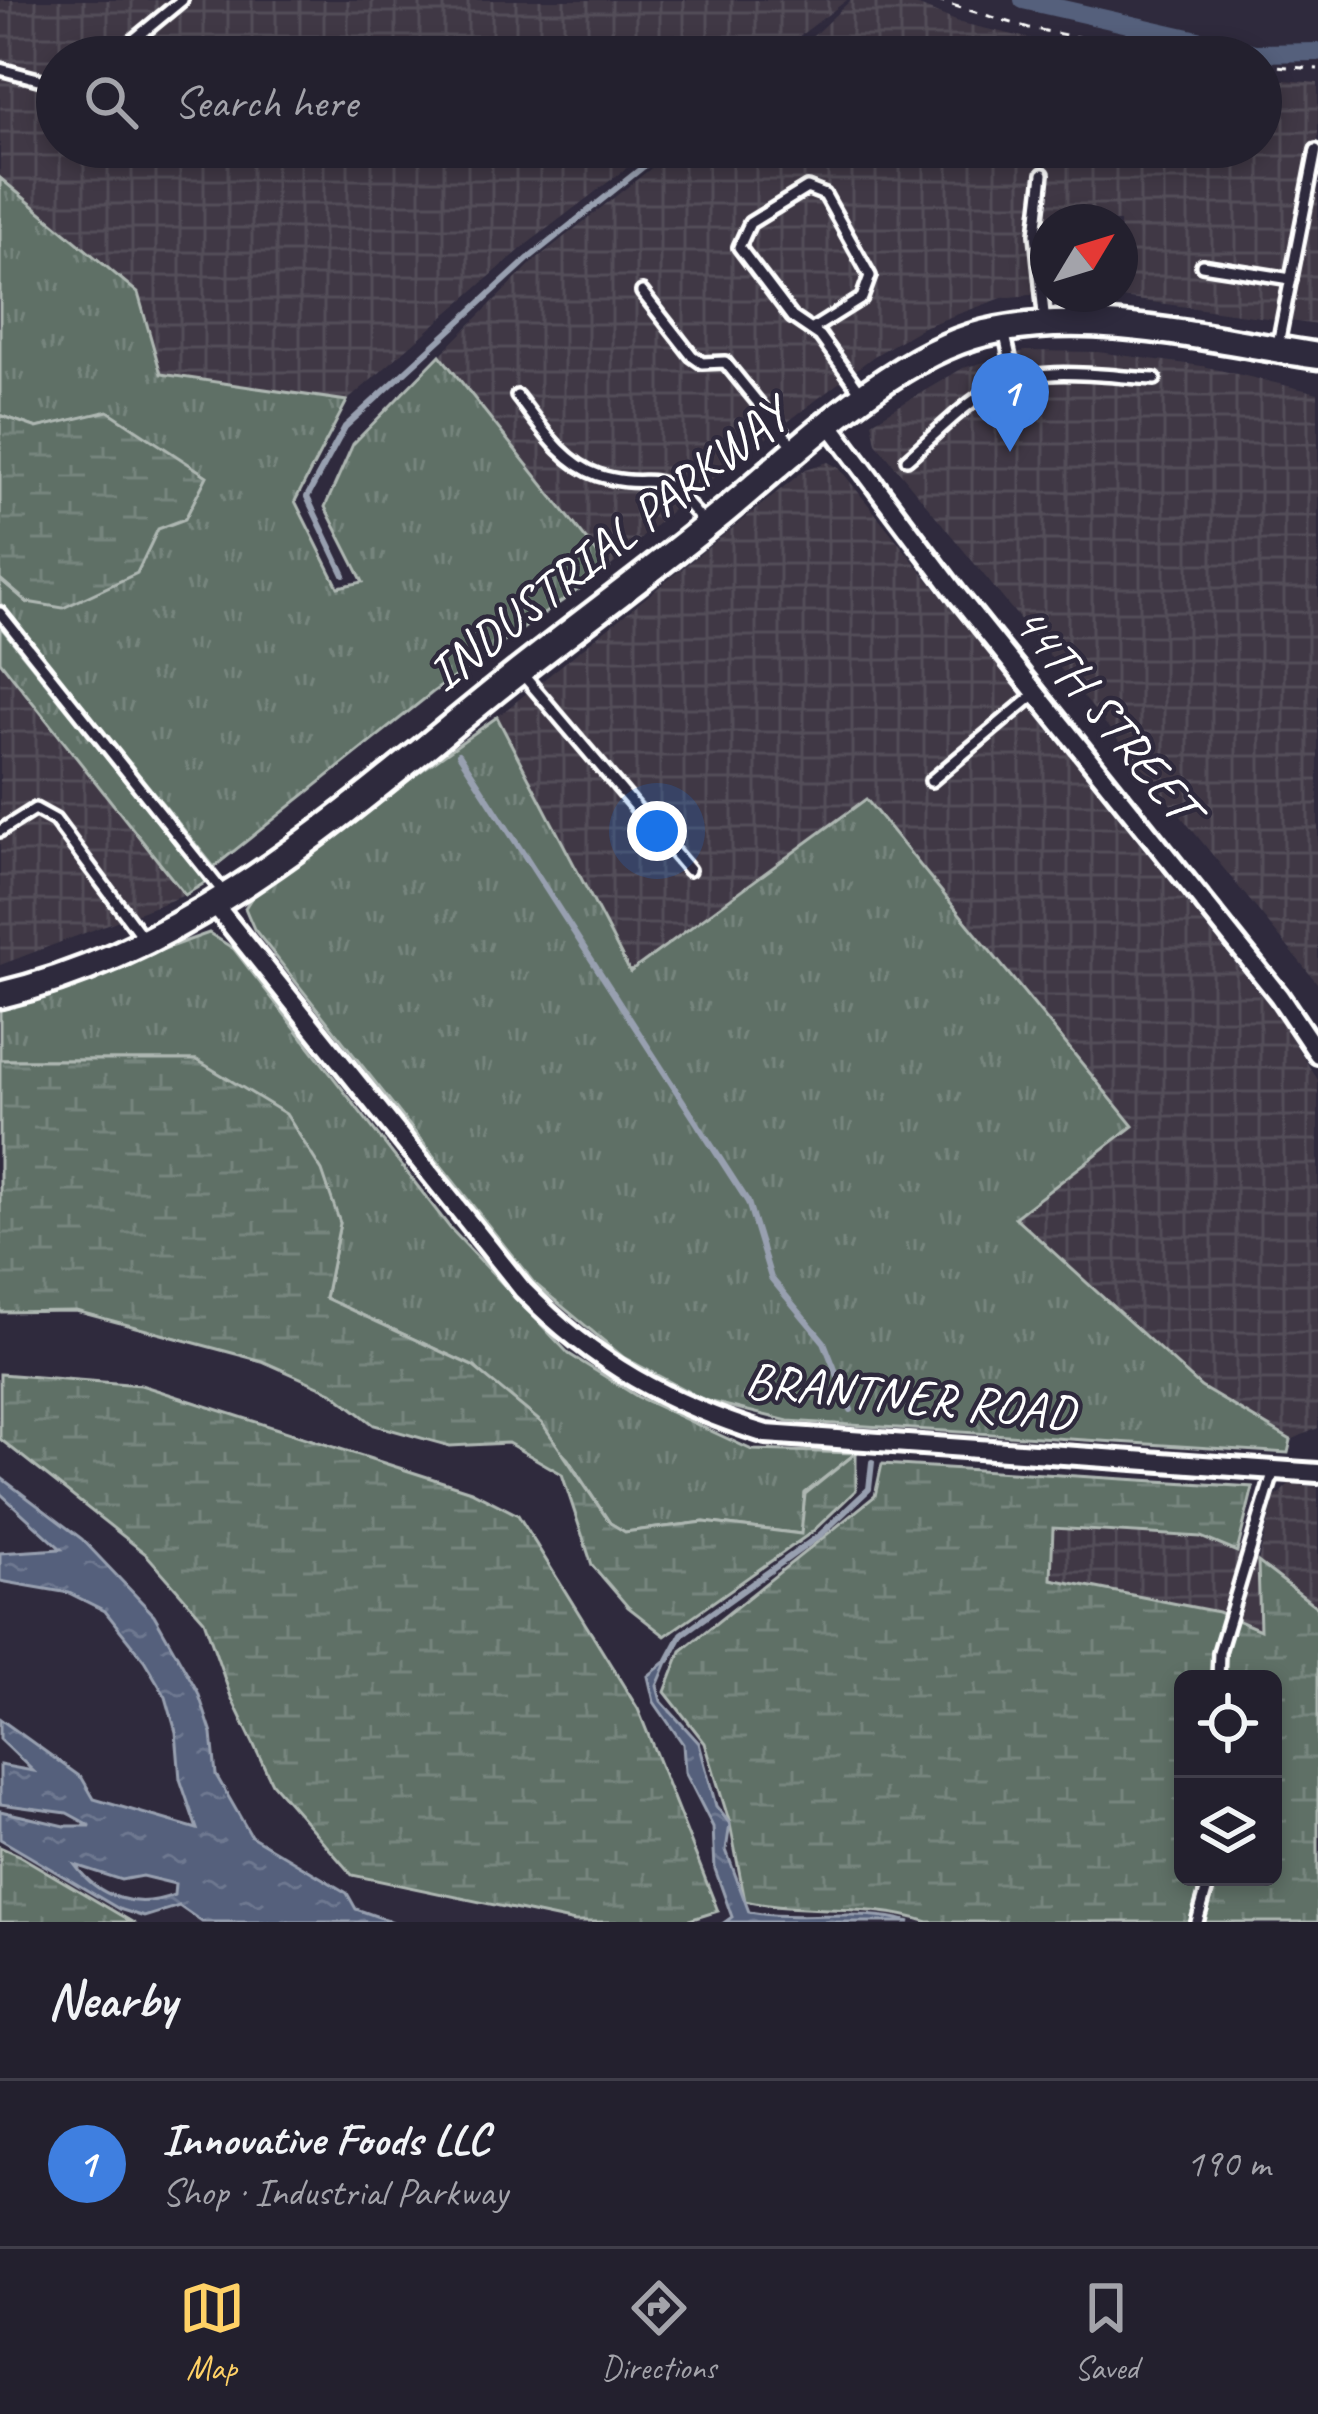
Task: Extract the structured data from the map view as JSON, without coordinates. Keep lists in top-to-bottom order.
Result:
{
  "streets": {
    "street": ["INDUSTRIAL PARKWAY", "44TH STREET", "BRANTNER ROAD"]
  },
  "crossings": [
    ["INDUSTRIAL PARKWAY", "44TH STREET"],
    ["INDUSTRIAL PARKWAY", "BRANTNER ROAD"]
  ],
  "north": "top right",
  "page": {
    "search": "Search here",
    "pins": "1",
    "heading": "Nearby",
    "list": [
      {
        "mark": "1",
        "name": "Innovative Foods LLC",
        "note": "Shop · Industrial Parkway",
        "value": "190 m"
      }
    ],
    "nav": ["Map", "Directions", "Saved"]
  }
}
